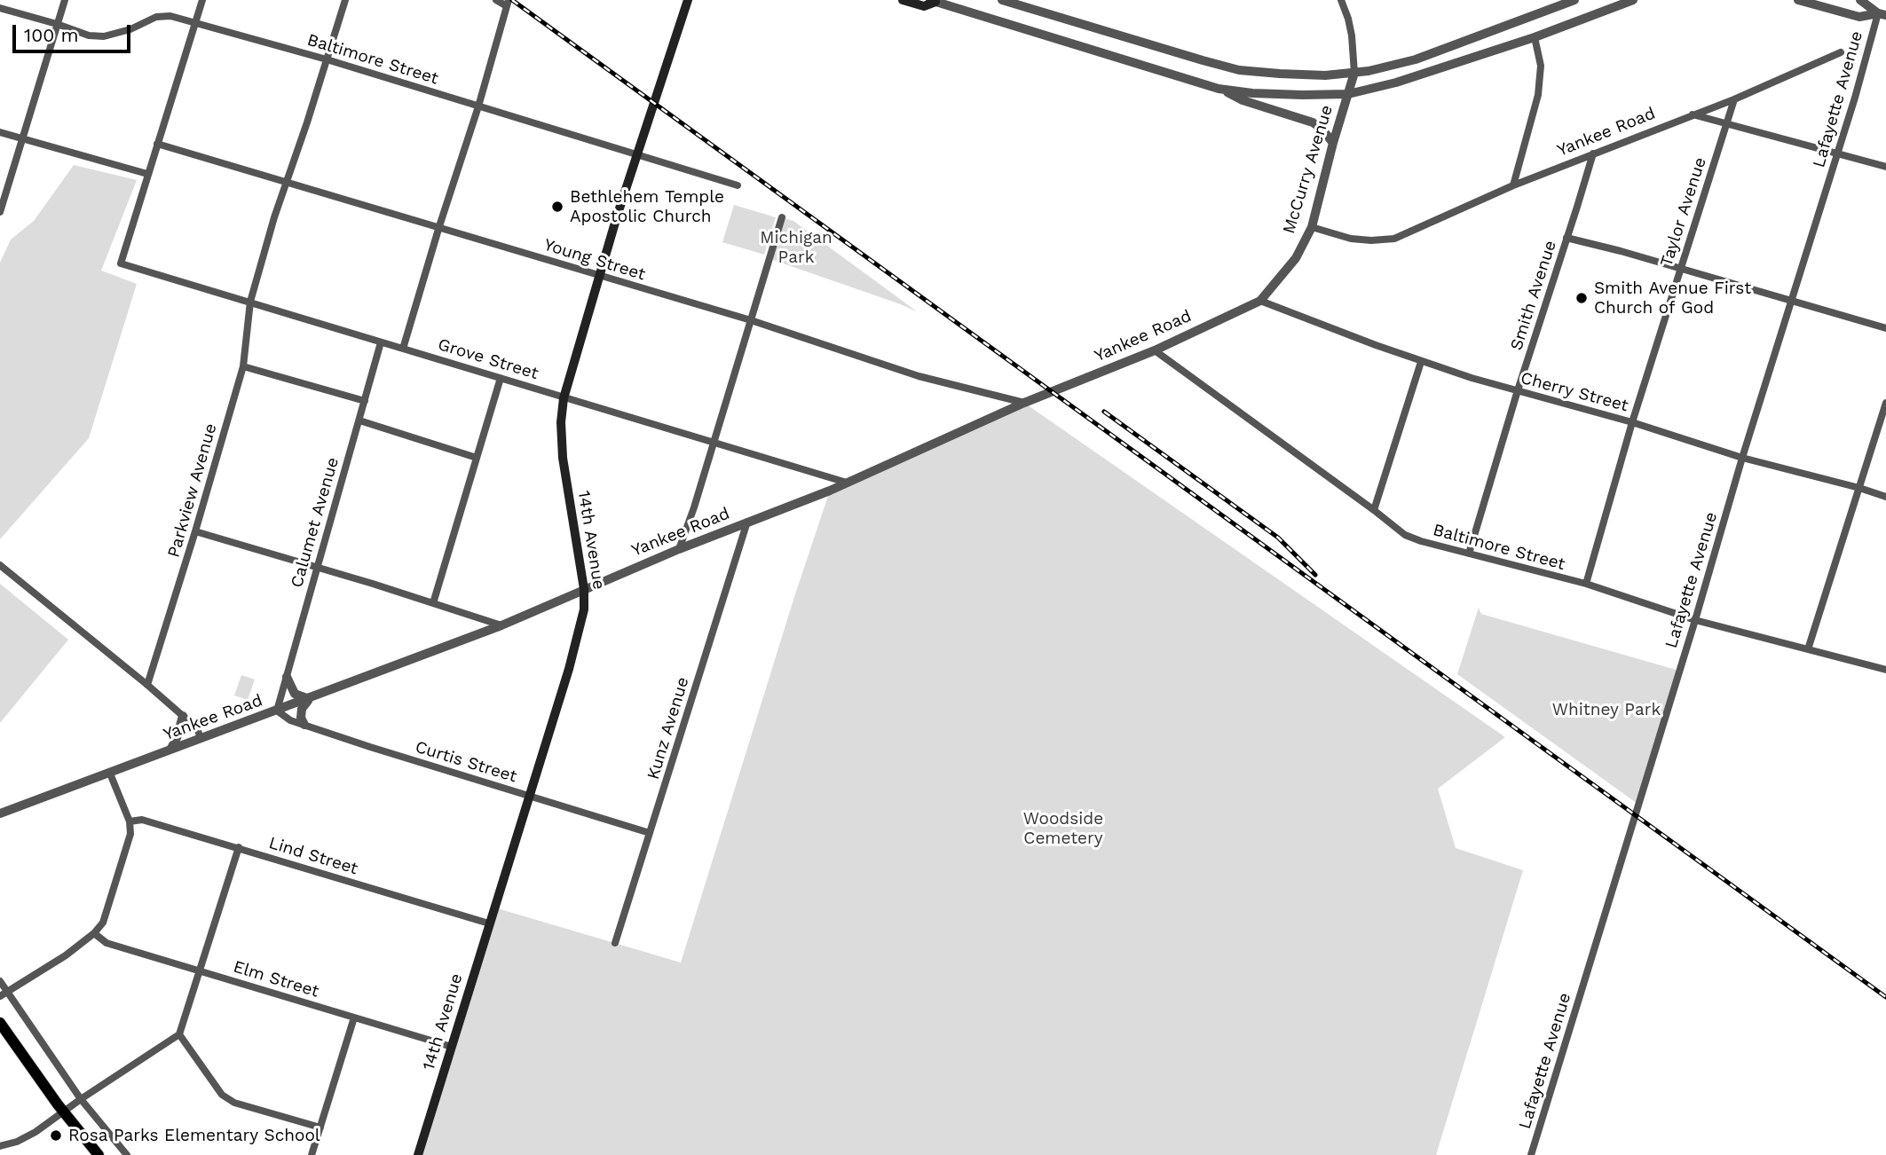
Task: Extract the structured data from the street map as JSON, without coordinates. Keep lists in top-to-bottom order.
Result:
{
  "streets": {
    "main road": ["14th Avenue"],
    "street": [
      "Baltimore Street",
      "Lafayette Avenue",
      "Yankee Road",
      "McCurry Avenue",
      "Taylor Avenue",
      "Young Street",
      "Smith Avenue",
      "Grove Street",
      "Cherry Street",
      "Parkview Avenue",
      "Calumet Avenue",
      "Kunz Avenue",
      "Curtis Street",
      "Lind Street",
      "Elm Street"
    ]
  },
  "crossings": [
    ["Baltimore Street", "Lafayette Avenue"],
    ["Baltimore Street", "Yankee Road"],
    ["Baltimore Street", "Taylor Avenue"],
    ["Baltimore Street", "Smith Avenue"],
    ["Baltimore Street", "Parkview Avenue"],
    ["Baltimore Street", "14th Avenue"],
    ["Lafayette Avenue", "Cherry Street"],
    ["Yankee Road", "McCurry Avenue"],
    ["Yankee Road", "Taylor Avenue"],
    ["Yankee Road", "Young Street"],
    ["Yankee Road", "Smith Avenue"],
    ["Yankee Road", "Grove Street"],
    ["Yankee Road", "Cherry Street"],
    ["Yankee Road", "Calumet Avenue"],
    ["Yankee Road", "14th Avenue"],
    ["Yankee Road", "Kunz Avenue"],
    ["Yankee Road", "Curtis Street"],
    ["McCurry Avenue", "Cherry Street"],
    ["Taylor Avenue", "Cherry Street"],
    ["Young Street", "Parkview Avenue"],
    ["Young Street", "14th Avenue"],
    ["Smith Avenue", "Cherry Street"],
    ["Grove Street", "Parkview Avenue"],
    ["Grove Street", "Calumet Avenue"],
    ["Grove Street", "14th Avenue"],
    ["Calumet Avenue", "Curtis Street"],
    ["14th Avenue", "Curtis Street"],
    ["14th Avenue", "Lind Street"],
    ["14th Avenue", "Elm Street"],
    ["Kunz Avenue", "Curtis Street"]
  ],
  "parks": ["Michigan Park", "Whitney Park", "Woodside Cemetery"],
  "places": ["Bethlehem Temple Apostolic Church", "Smith Avenue First Church of God", "Rosa Parks Elementary School"],
  "scale_bar": "100 m"
}
